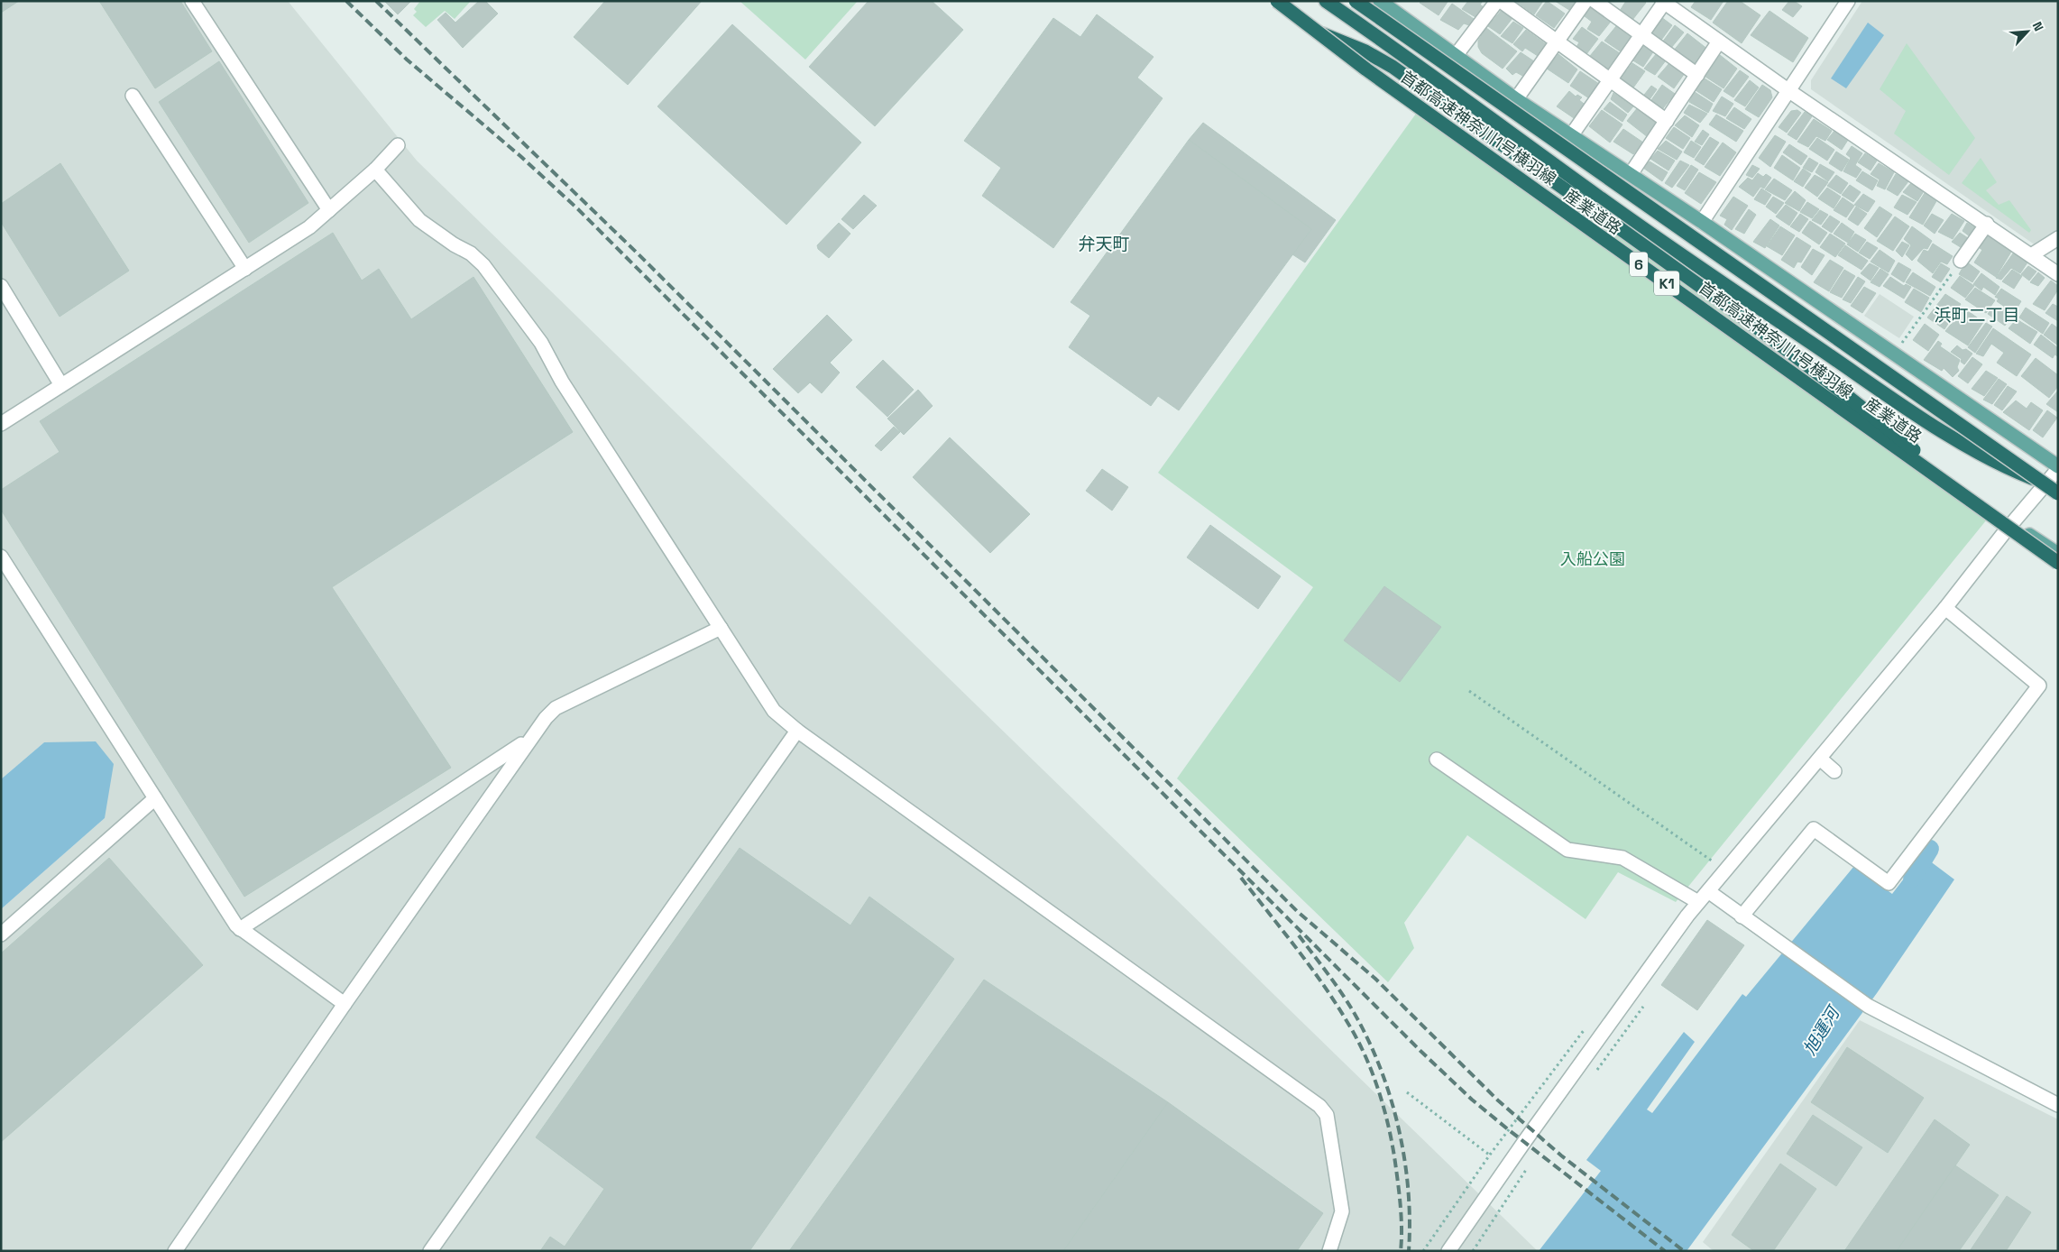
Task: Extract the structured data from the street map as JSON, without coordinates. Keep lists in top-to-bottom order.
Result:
{
  "streets": {
    "highway": ["首都高速神奈川1号横羽線", "K1"],
    "main road": ["産業道路", "6"]
  },
  "districts": ["弁天町", "浜町二丁目"],
  "water": ["旭運河"],
  "parks": ["入船公園"],
  "north": "top right"
}
